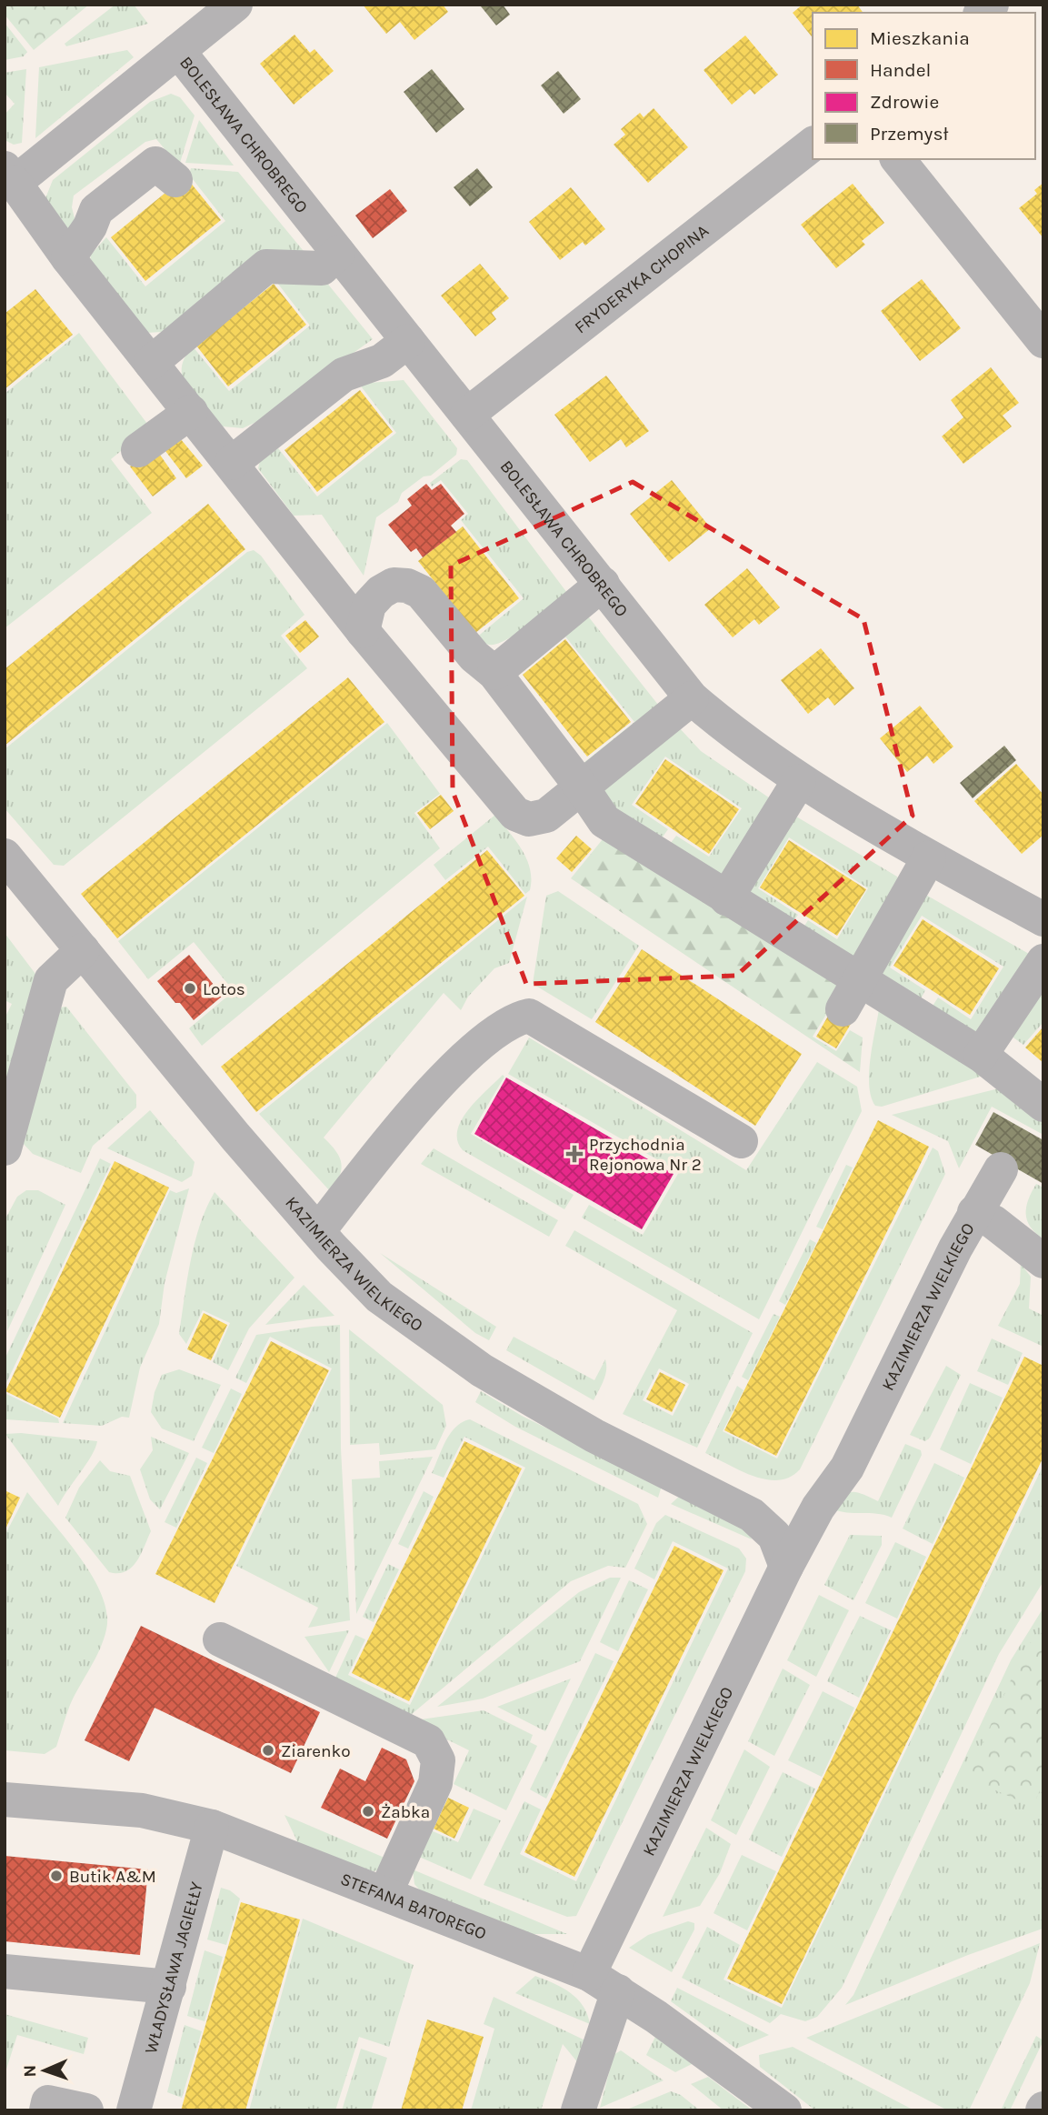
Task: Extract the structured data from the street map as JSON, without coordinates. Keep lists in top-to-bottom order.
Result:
{
  "streets": {
    "street": [
      "BOLESŁAWA CHROBREGO",
      "FRYDERYKA CHOPINA",
      "KAZIMIERZA WIELKIEGO",
      "STEFANA BATOREGO",
      "WŁADYSŁAWA JAGIEŁŁY"
    ]
  },
  "crossings": [
    ["BOLESŁAWA CHROBREGO", "FRYDERYKA CHOPINA"],
    ["KAZIMIERZA WIELKIEGO", "STEFANA BATOREGO"],
    ["STEFANA BATOREGO", "WŁADYSŁAWA JAGIEŁŁY"]
  ],
  "places": {
    "other": [
      "Lotos",
      "Ziarenko",
      "Żabka",
      "Butik A&M"
    ],
    "health": ["Przychodnia Rejonowa Nr 2"]
  },
  "legend": [
    "Mieszkania",
    "Handel",
    "Zdrowie",
    "Przemysł"
  ],
  "north": "left"
}
